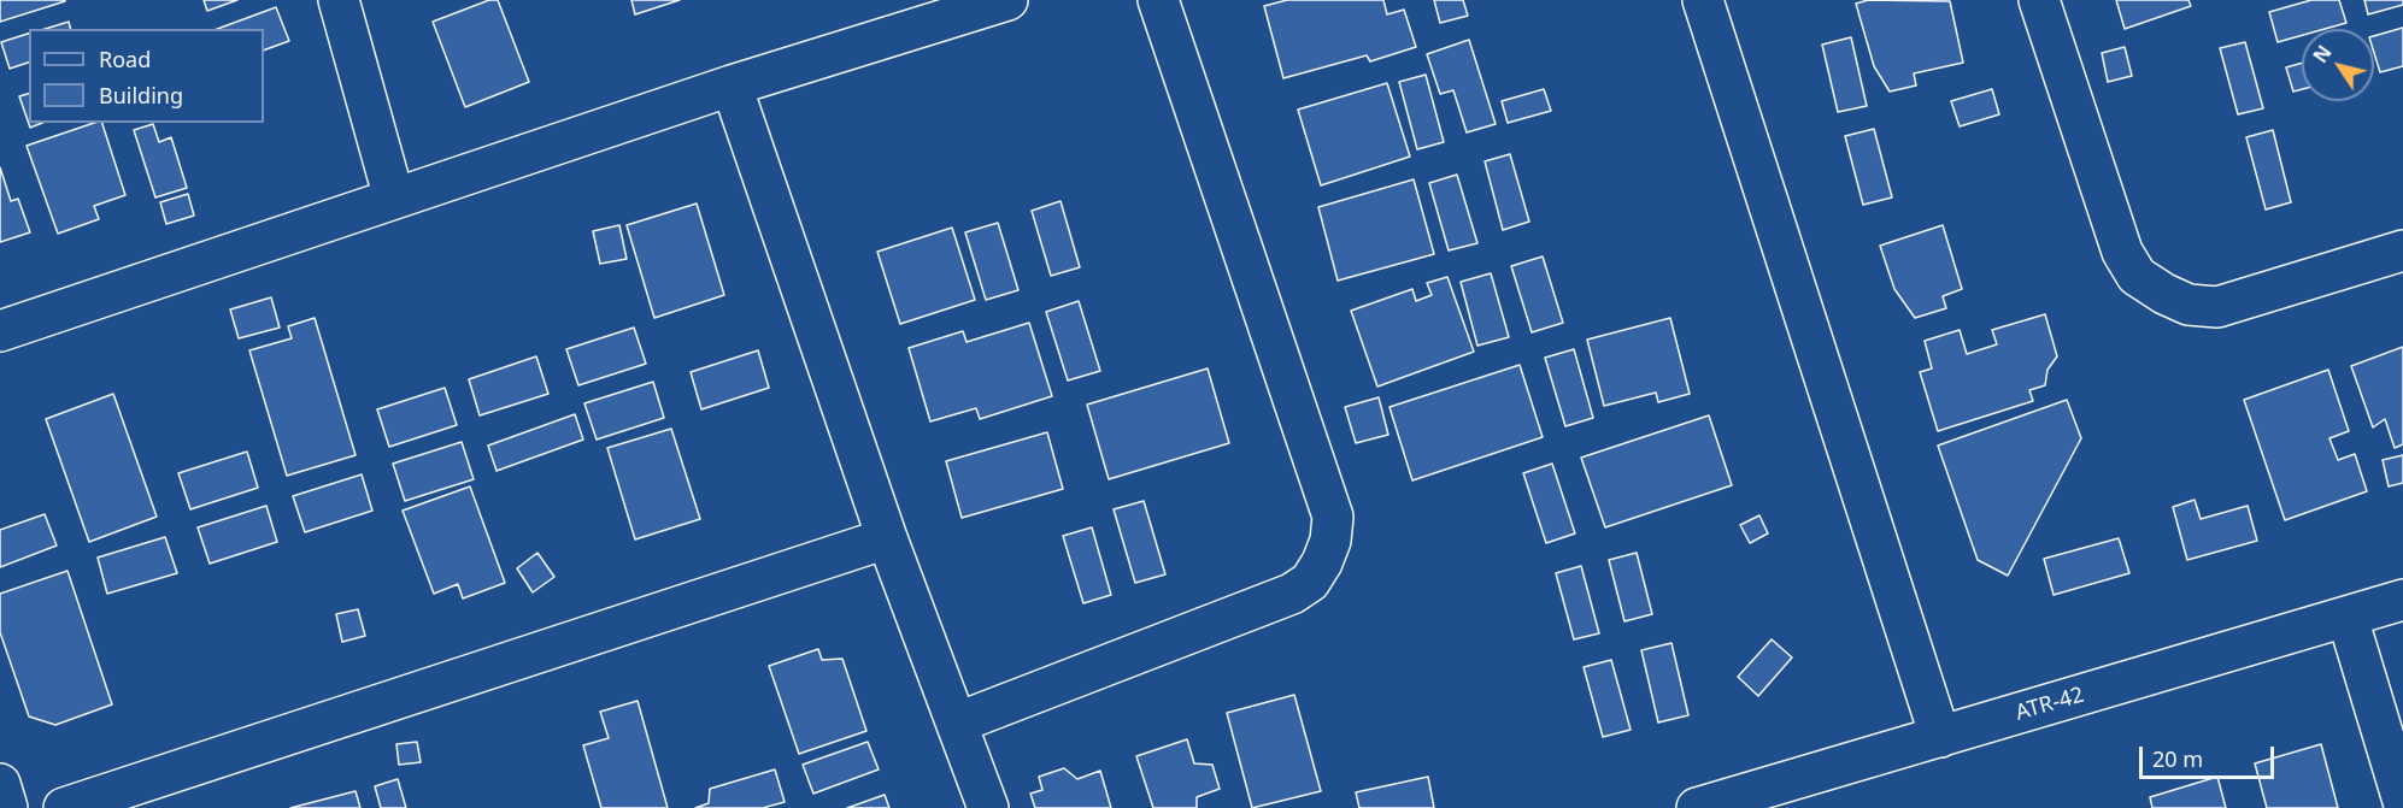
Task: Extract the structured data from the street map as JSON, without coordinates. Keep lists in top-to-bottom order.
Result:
{
  "streets": {
    "street": ["ATR-42"]
  },
  "legend": ["Road", "Building"],
  "scale_bar": "20 m",
  "north": "top left"
}
